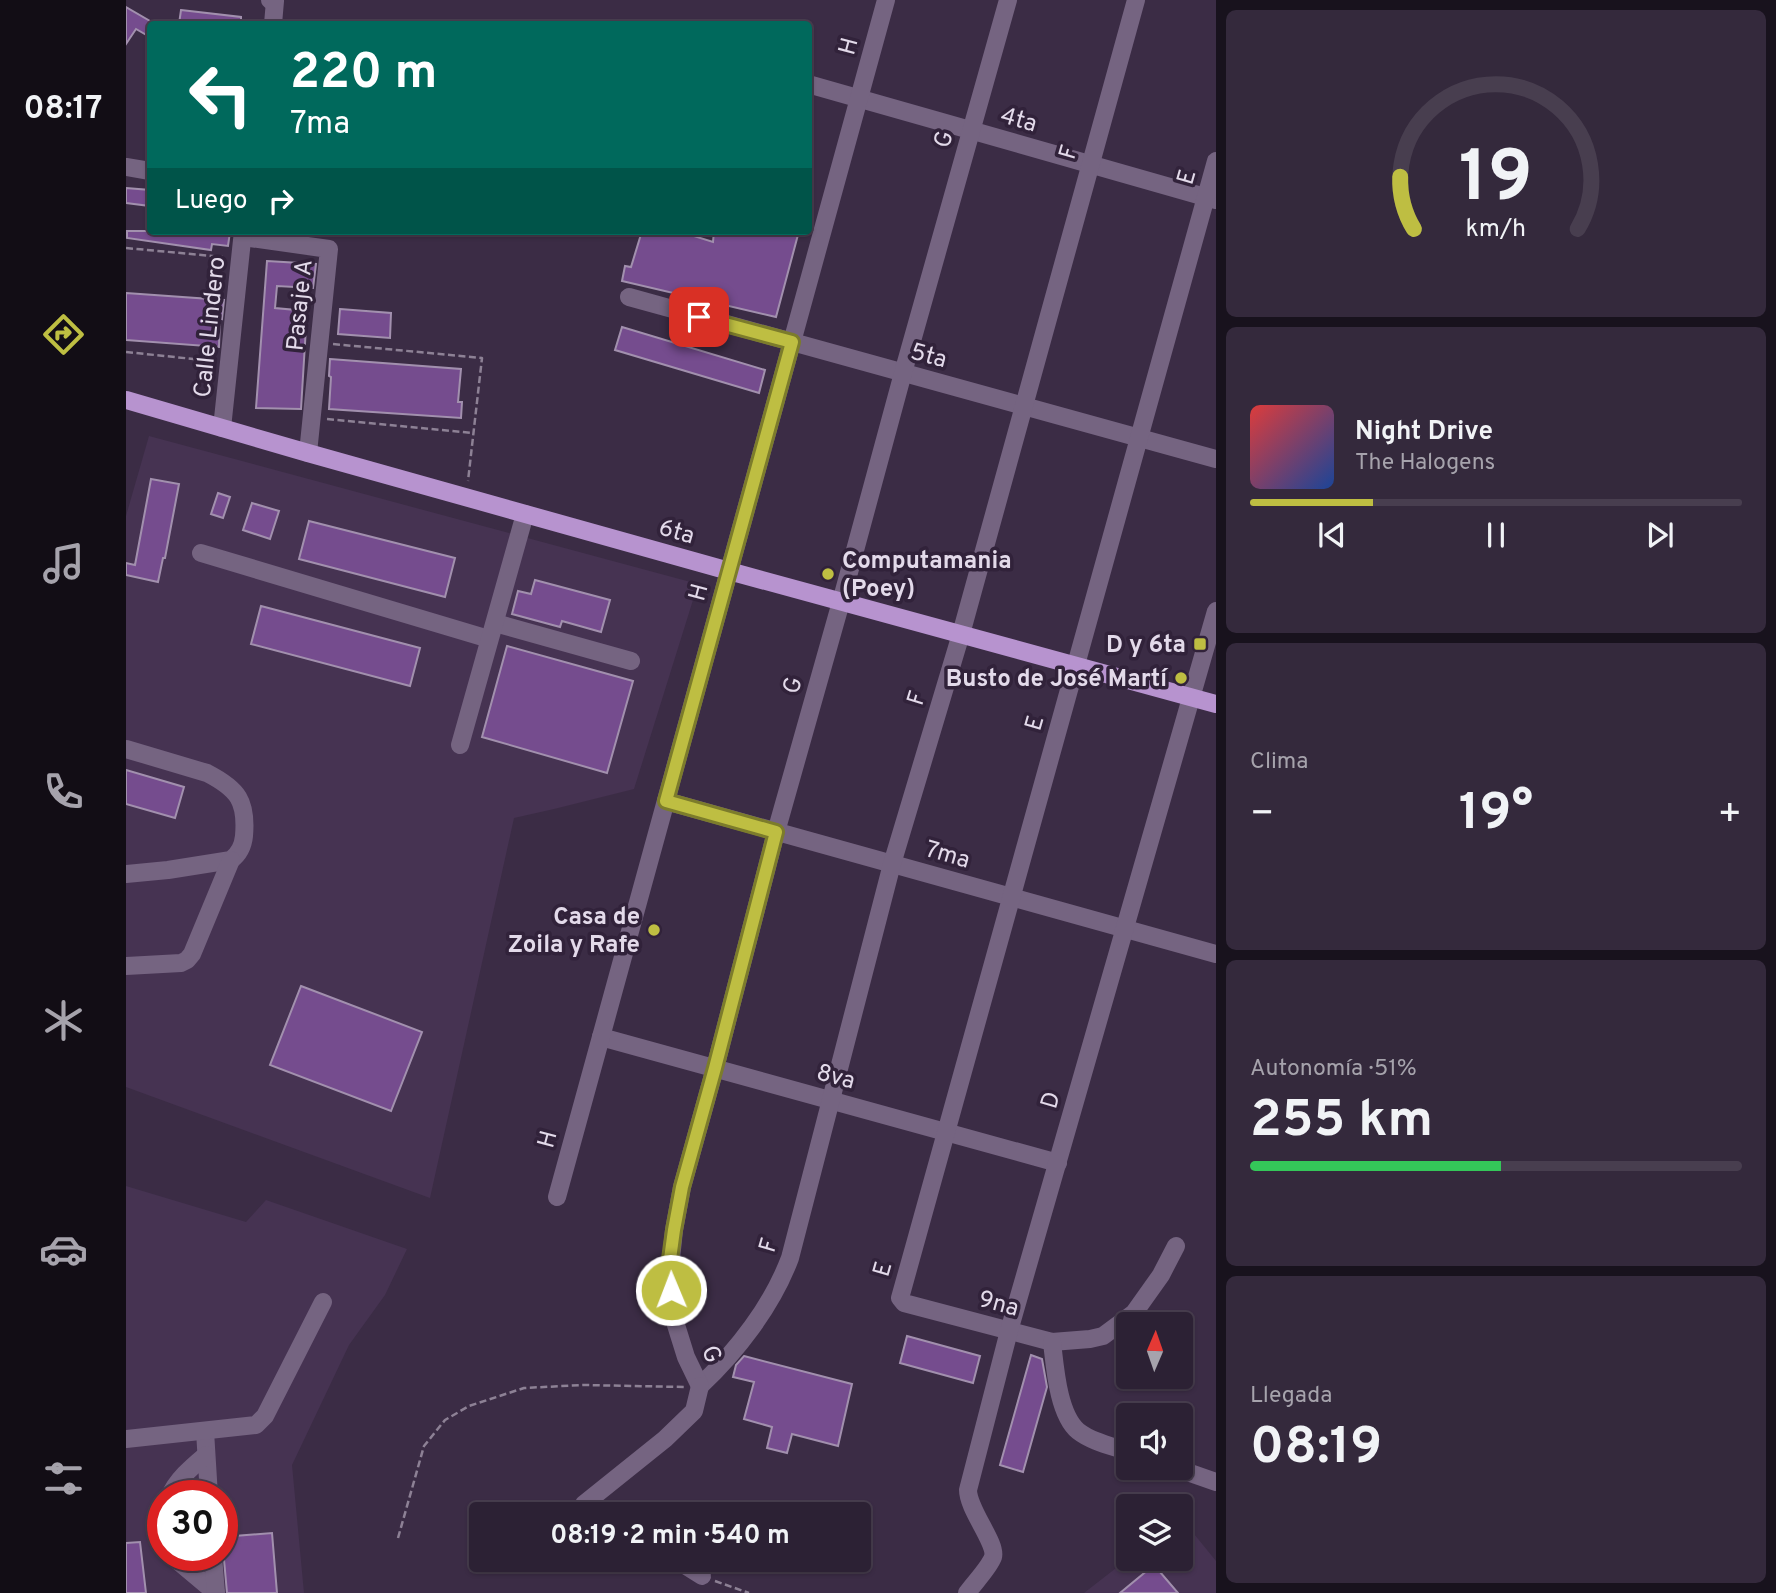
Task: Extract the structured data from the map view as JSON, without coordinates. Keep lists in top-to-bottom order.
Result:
{
  "streets": {
    "main road": ["6ta"],
    "street": [
      "H",
      "4ta",
      "G",
      "F",
      "E",
      "Pasaje A",
      "Calle Lindero",
      "5ta",
      "7ma",
      "8va",
      "D",
      "9na"
    ]
  },
  "crossings": [
    ["H", "4ta"],
    ["H", "5ta"],
    ["H", "6ta"],
    ["H", "7ma"],
    ["H", "8va"],
    ["4ta", "G"],
    ["4ta", "F"],
    ["4ta", "E"],
    ["G", "F"],
    ["G", "5ta"],
    ["G", "6ta"],
    ["G", "7ma"],
    ["G", "8va"],
    ["F", "5ta"],
    ["F", "6ta"],
    ["F", "7ma"],
    ["F", "8va"],
    ["E", "5ta"],
    ["E", "6ta"],
    ["E", "7ma"],
    ["E", "8va"],
    ["E", "9na"],
    ["Pasaje A", "6ta"],
    ["Calle Lindero", "6ta"],
    ["6ta", "D"],
    ["7ma", "D"],
    ["8va", "D"],
    ["D", "9na"]
  ],
  "places": {
    "other": ["Computamania (Poey)", "Busto de José Martí", "Casa de Zoila y Rafe"],
    "transit": ["D y 6ta"]
  },
  "north": "top",
  "page": {
    "tabs": "08:17",
    "turn": ["220 m", "7ma"],
    "then": "Luego",
    "song": ["Night Drive", "The Halogens"],
    "tile": [
      "Clima",
      ["Autonomía · 51%", "255 km"],
      ["Llegada", "08:19"]
    ],
    "heat": ["−", "19°", "+"],
    "limit": "30",
    "trip": "08:19 · 2 min · 540 m",
    "gauge": ["19", "km/h"]
  }
}
